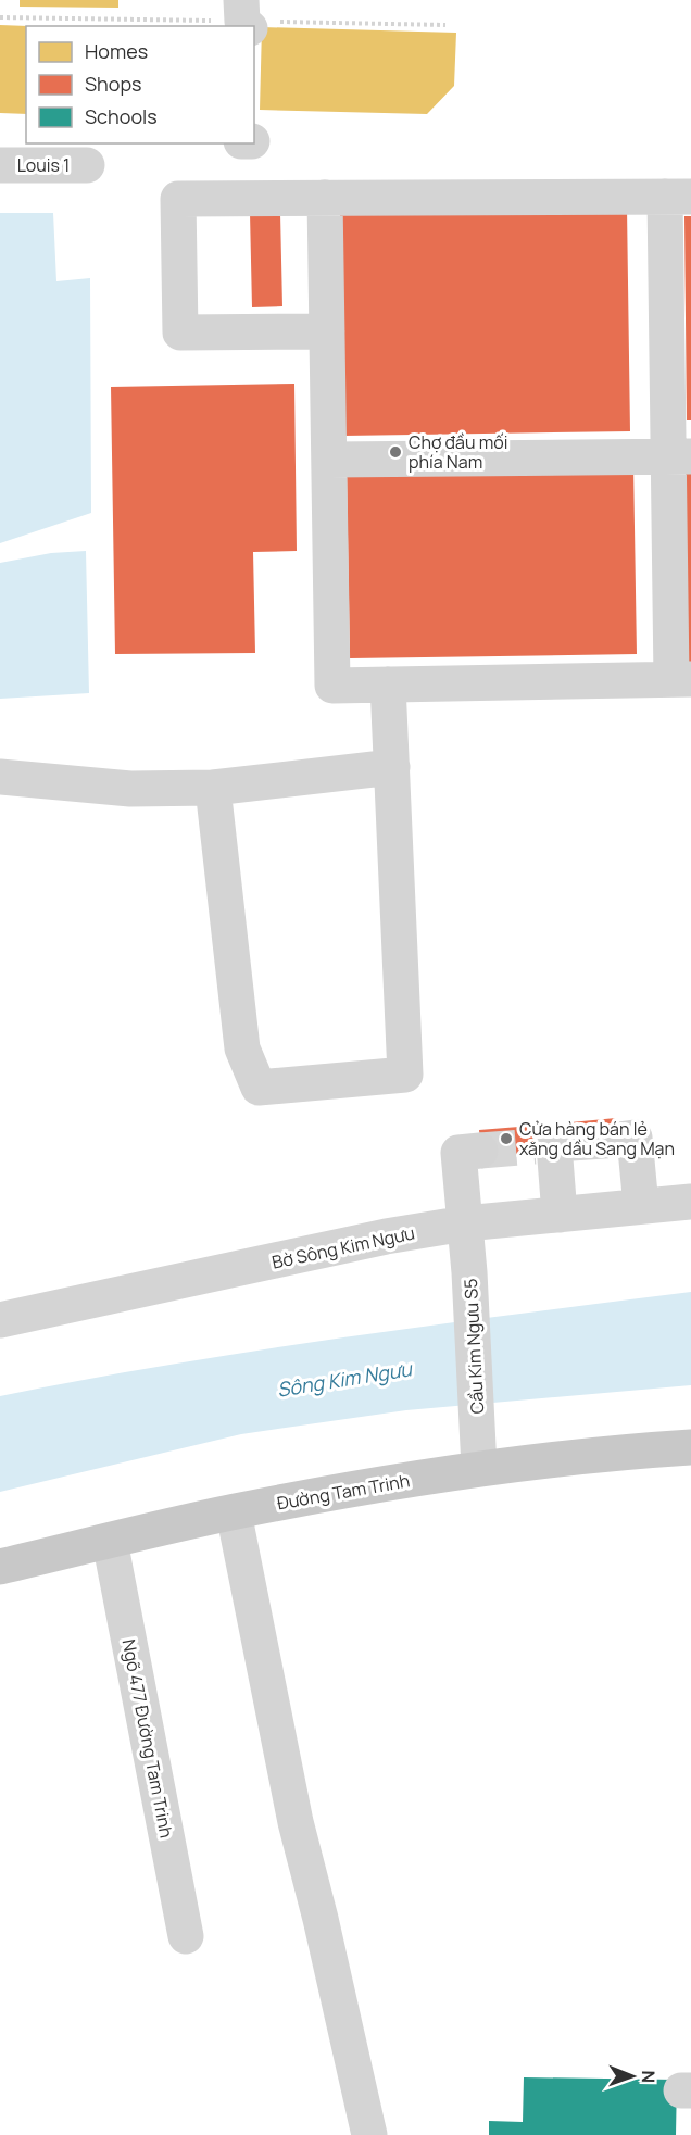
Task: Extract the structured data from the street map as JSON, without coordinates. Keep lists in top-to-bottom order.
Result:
{
  "streets": {
    "main road": ["Đường Tam Trinh"],
    "street": [
      "Louis 1",
      "Bờ Sông Kim Ngưu",
      "Cầu Kim Ngưu S5",
      "Ngõ 477 Đường Tam Trinh"
    ]
  },
  "crossings": [
    ["Bờ Sông Kim Ngưu", "Cầu Kim Ngưu S5"],
    ["Cầu Kim Ngưu S5", "Đường Tam Trinh"],
    ["Đường Tam Trinh", "Ngõ 477 Đường Tam Trinh"]
  ],
  "water": ["Sông Kim Ngưu"],
  "places": ["Chợ đầu mối phía Nam", "Cửa hàng bán lẻ xăng dầu Sang Mạn"],
  "legend": ["Homes", "Shops", "Schools"],
  "north": "right"
}
